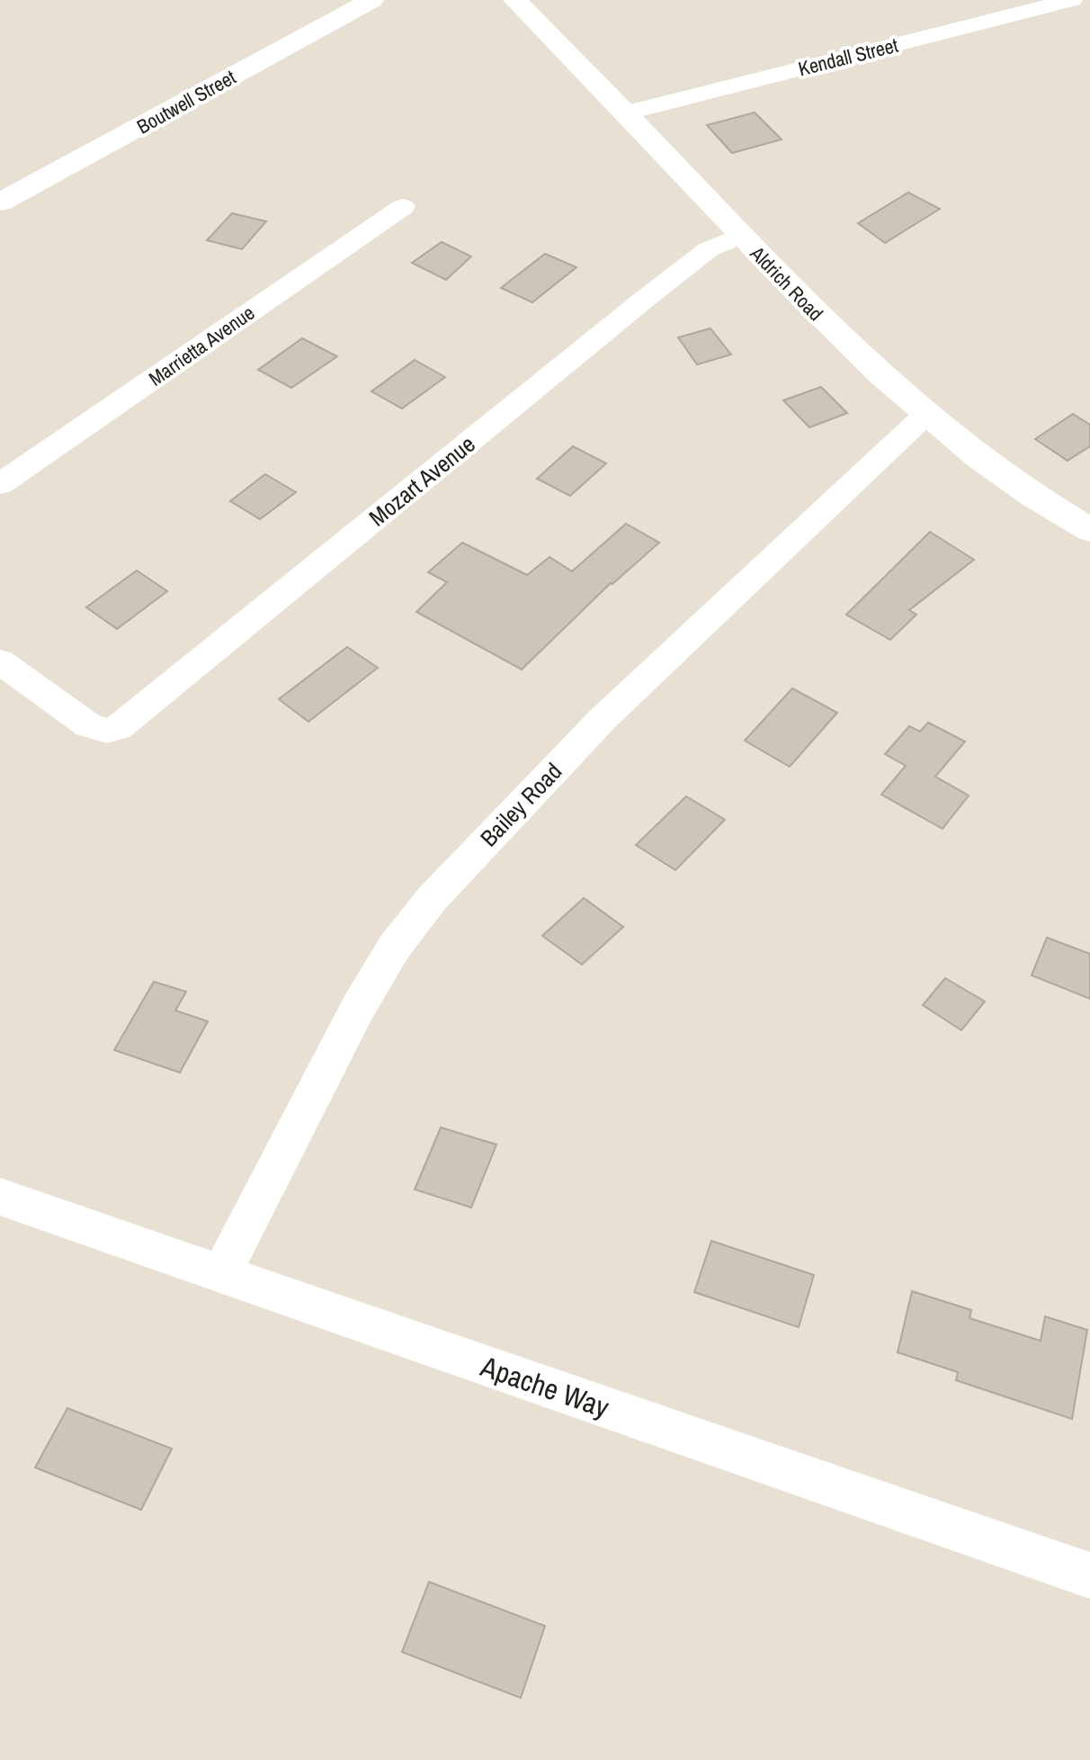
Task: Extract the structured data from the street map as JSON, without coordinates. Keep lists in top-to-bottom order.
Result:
{
  "streets": {
    "street": [
      "Kendall Street",
      "Boutwell Street",
      "Aldrich Road",
      "Marrietta Avenue",
      "Mozart Avenue",
      "Bailey Road",
      "Apache Way"
    ]
  },
  "crossings": [
    ["Kendall Street", "Aldrich Road"],
    ["Aldrich Road", "Mozart Avenue"],
    ["Aldrich Road", "Bailey Road"],
    ["Bailey Road", "Apache Way"]
  ]
}
